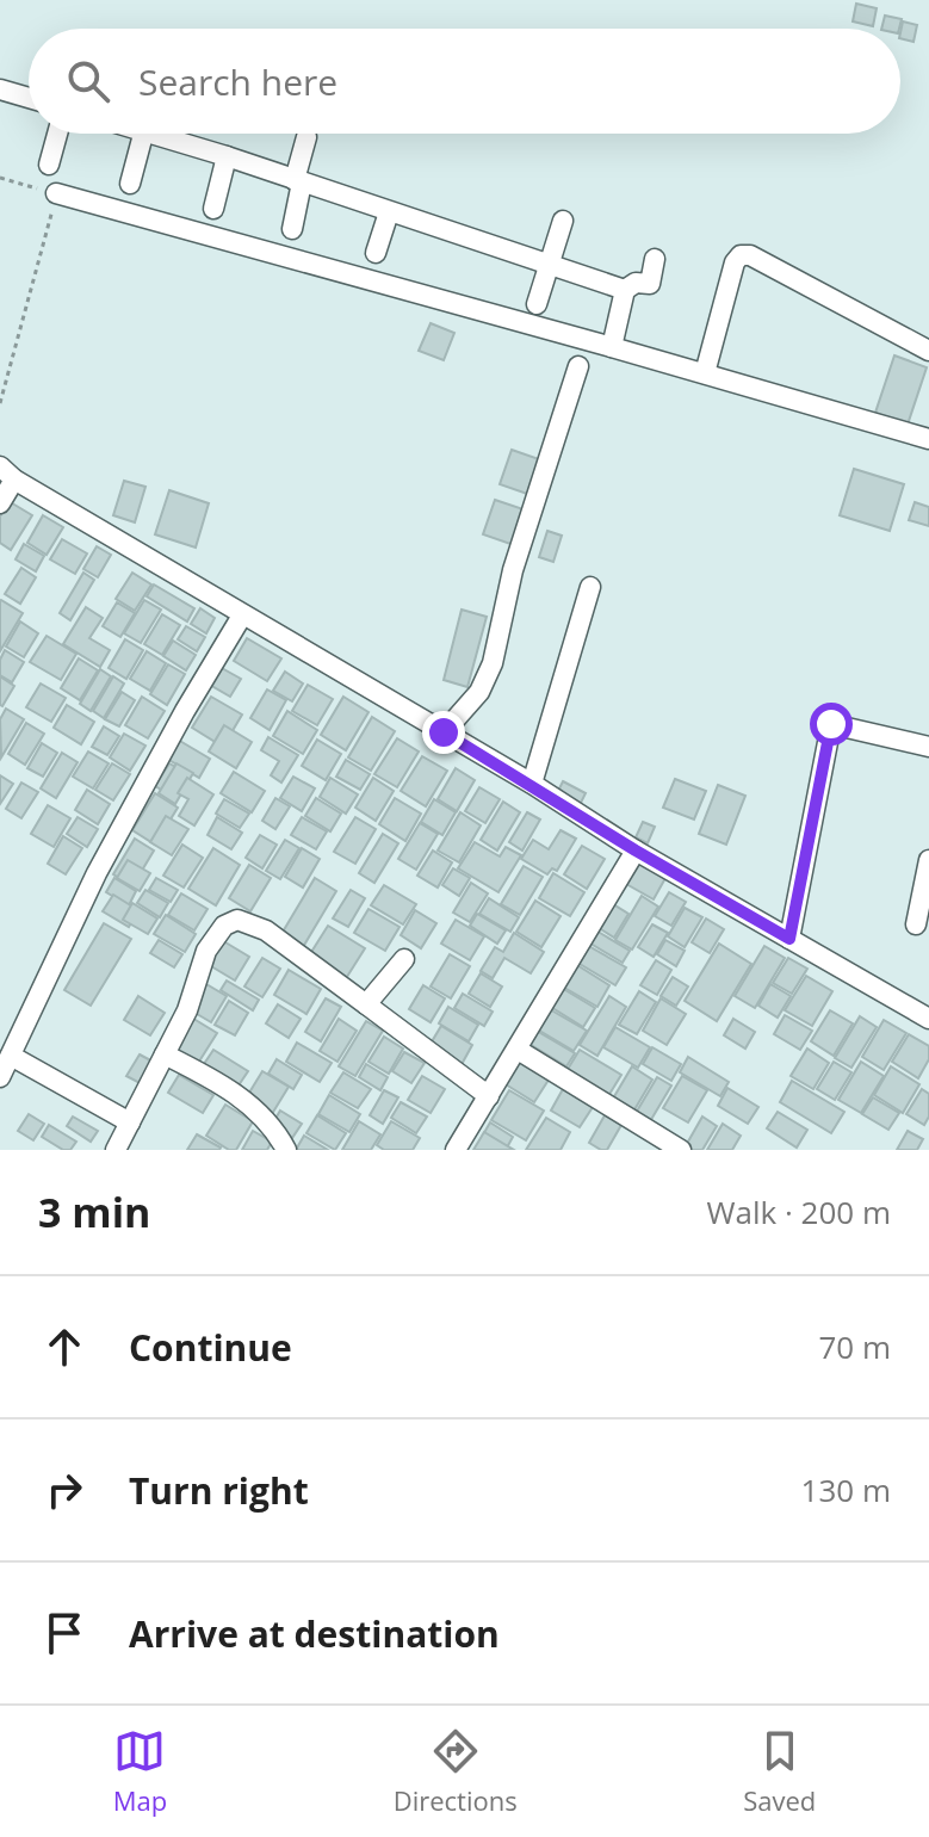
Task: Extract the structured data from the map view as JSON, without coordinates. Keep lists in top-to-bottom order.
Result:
{
  "page": {
    "search": "Search here",
    "heading": ["3 min", "Walk · 200 m"],
    "list": [
      ["Continue", "70 m"],
      ["Turn right", "130 m"],
      "Arrive at destination"
    ],
    "nav": ["Map", "Directions", "Saved"]
  }
}
